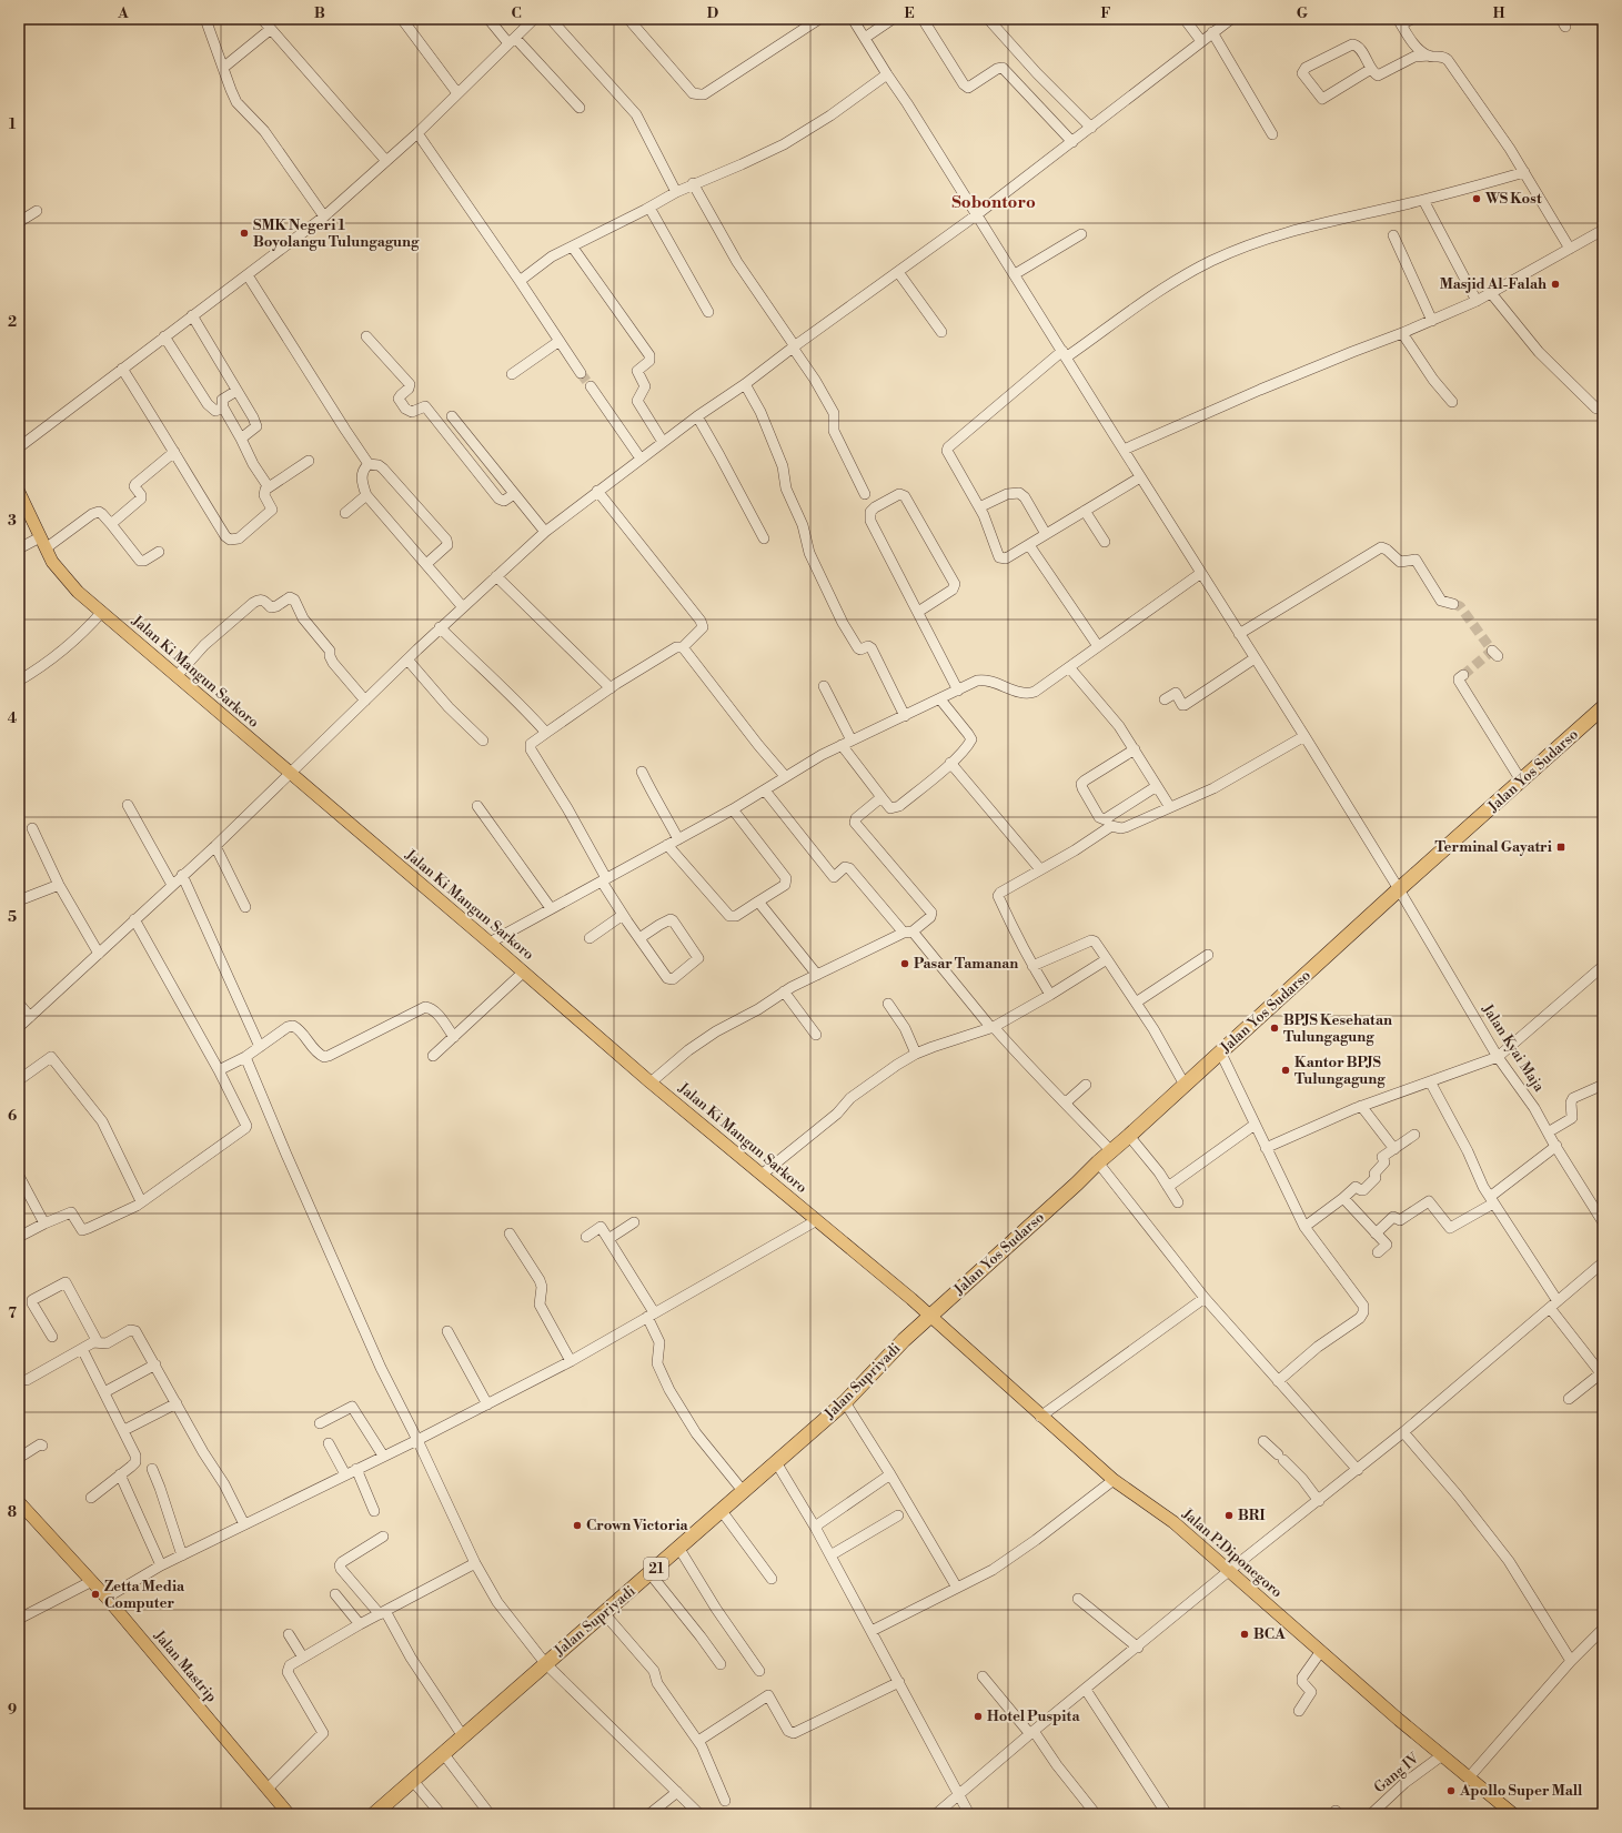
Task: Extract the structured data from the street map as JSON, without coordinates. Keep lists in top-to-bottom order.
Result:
{
  "streets": {
    "highway": ["Jalan Yos Sudarso", "Jalan Supriyadi", "21"],
    "main road": ["Jalan Ki Mangun Sarkoro", "Jalan P.Diponegoro", "Jalan Mastrip"],
    "street": ["Jalan Kyai Maja", "Gang IV"]
  },
  "crossings": [
    ["Jalan Ki Mangun Sarkoro", "Jalan Yos Sudarso"],
    ["Jalan Ki Mangun Sarkoro", "Jalan Supriyadi"],
    ["Jalan Ki Mangun Sarkoro", "Jalan P.Diponegoro"],
    ["Jalan Yos Sudarso", "Jalan Kyai Maja"],
    ["Jalan Yos Sudarso", "Jalan Supriyadi"],
    ["Jalan Yos Sudarso", "Jalan P.Diponegoro"],
    ["Jalan Supriyadi", "Jalan P.Diponegoro"],
    ["Jalan P.Diponegoro", "Gang IV"]
  ],
  "districts": ["Sobontoro"],
  "places": {
    "other": [
      "WS Kost",
      "SMK Negeri 1 Boyolangu Tulungagung",
      "Masjid Al-Falah",
      "Pasar Tamanan",
      "BPJS Kesehatan Tulungagung",
      "Kantor BPJS Tulungagung",
      "BRI",
      "Crown Victoria",
      "Zetta Media Computer",
      "BCA",
      "Hotel Puspita",
      "Apollo Super Mall"
    ],
    "transit": ["Terminal Gayatri"]
  },
  "grid": {
    "columns": [
      "A",
      "B",
      "C",
      "D",
      "E",
      "F",
      "G",
      "H"
    ],
    "rows": [
      "1",
      "2",
      "3",
      "4",
      "5",
      "6",
      "7",
      "8",
      "9"
    ]
  }
}
